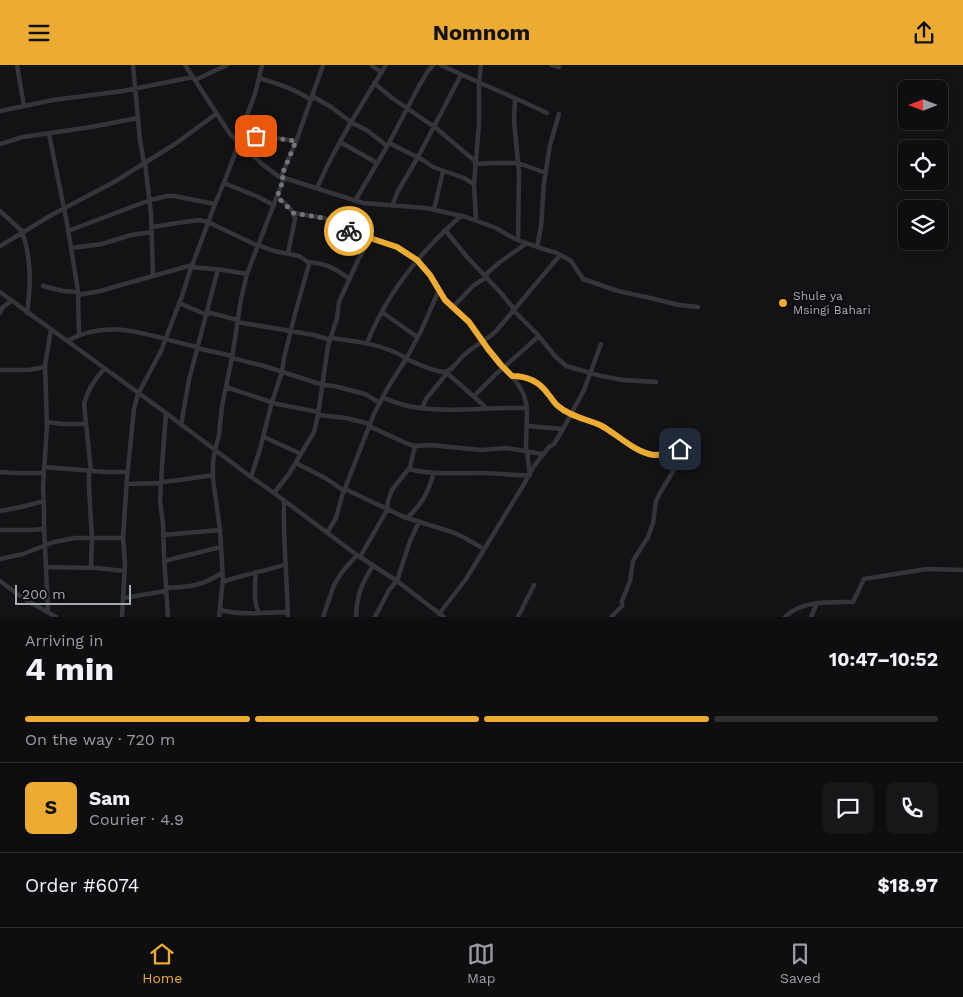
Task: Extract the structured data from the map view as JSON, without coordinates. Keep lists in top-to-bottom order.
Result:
{
  "places": ["Shule ya Msingi Bahari"],
  "scale_bar": "200 m",
  "north": "left",
  "page": {
    "header": "Nomnom",
    "scale": "200 m",
    "heading": ["4 min", "Arriving in", "10:47–10:52"],
    "panel": [
      "Sam",
      "Courier · 4.9",
      "Order #6074",
      "$18.97"
    ],
    "bar": "On the way · 720 m",
    "round": "S",
    "tabs": ["Home", "Map", "Saved"]
  }
}
